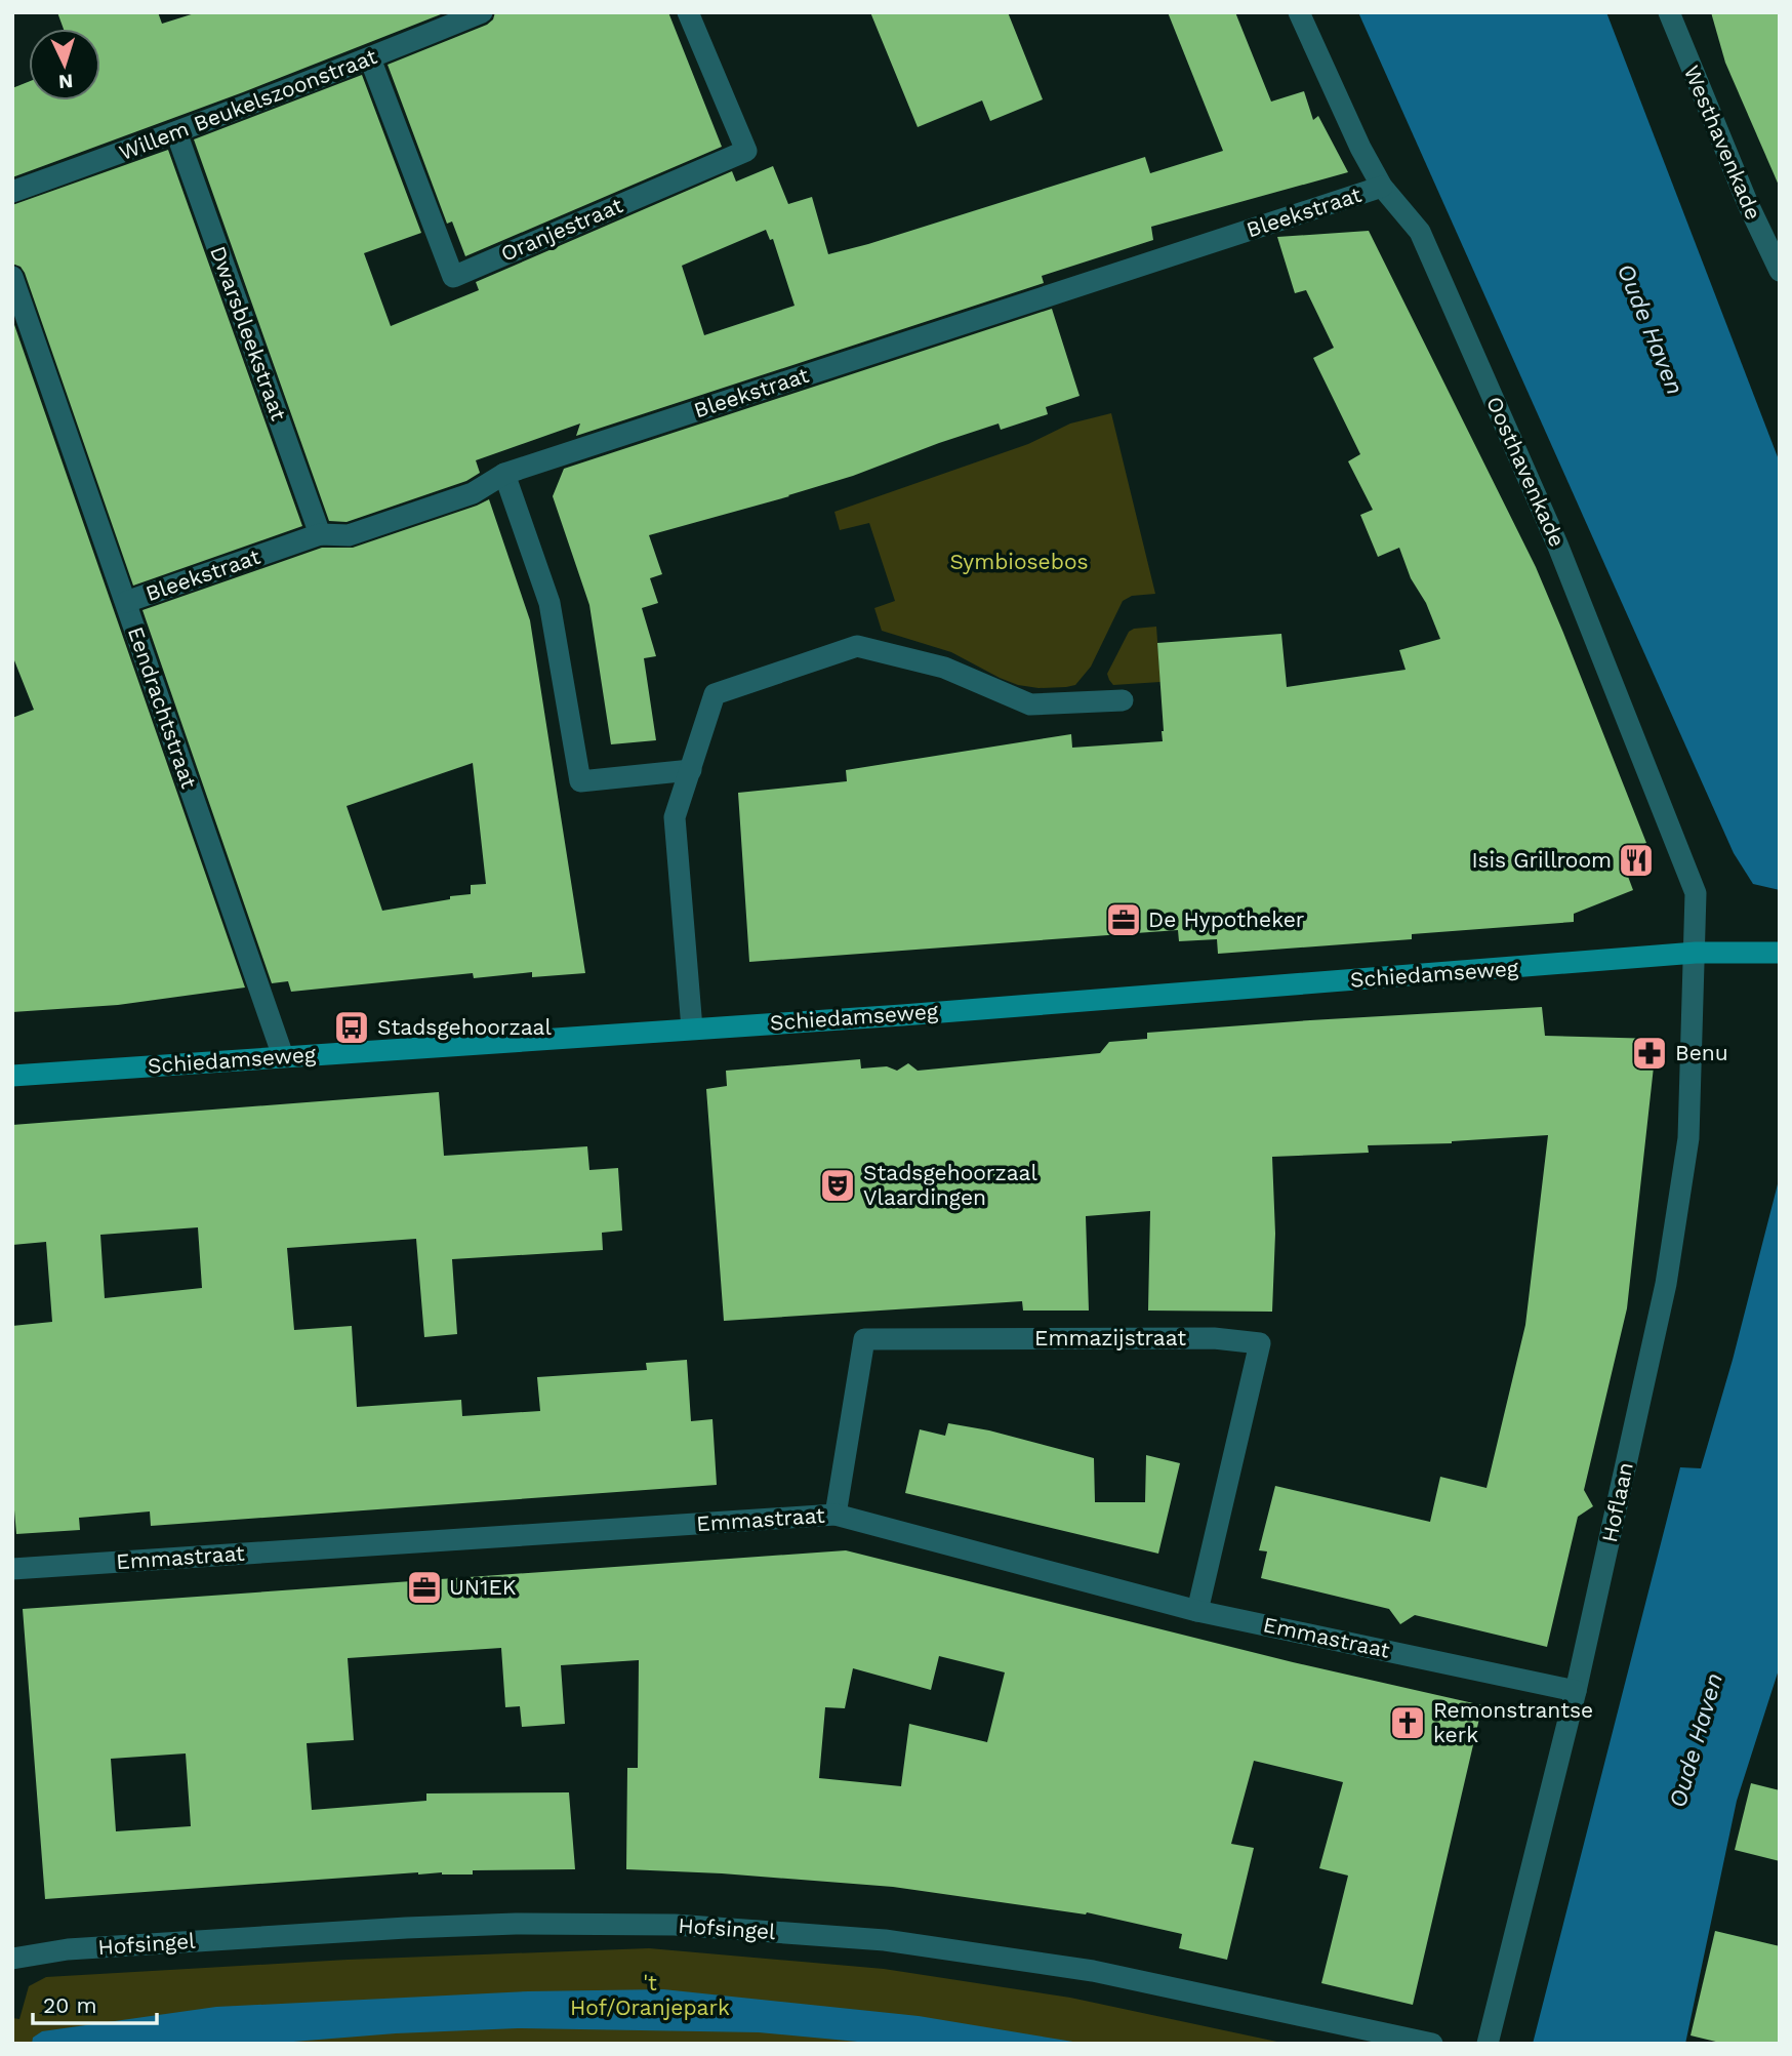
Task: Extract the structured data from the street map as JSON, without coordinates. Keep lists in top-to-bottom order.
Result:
{
  "streets": {
    "street": [
      "Willem Beukelszoonstraat",
      "Westhavenkade",
      "Bleekstraat",
      "Oranjestraat",
      "Dwarsbleekstraat",
      "Oosthavenkade",
      "Eendrachtstraat",
      "Schiedamseweg",
      "Emmazijstraat",
      "Hoflaan",
      "Emmastraat",
      "Hofsingel"
    ]
  },
  "crossings": [
    ["Willem Beukelszoonstraat", "Oranjestraat"],
    ["Willem Beukelszoonstraat", "Dwarsbleekstraat"],
    ["Bleekstraat", "Dwarsbleekstraat"],
    ["Bleekstraat", "Oosthavenkade"],
    ["Bleekstraat", "Eendrachtstraat"],
    ["Oosthavenkade", "Schiedamseweg"],
    ["Oosthavenkade", "Hoflaan"],
    ["Eendrachtstraat", "Schiedamseweg"],
    ["Schiedamseweg", "Hoflaan"],
    ["Emmazijstraat", "Emmastraat"],
    ["Hoflaan", "Emmastraat"]
  ],
  "water": ["Oude Haven"],
  "parks": ["Symbiosebos", "'t Hof/Oranjepark"],
  "places": {
    "restaurant": ["Isis Grillroom"],
    "office": ["De Hypotheker", "UN1EK"],
    "bus stop": ["Stadsgehoorzaal"],
    "pharmacy": ["Benu"],
    "theatre": ["Stadsgehoorzaal Vlaardingen"],
    "church": ["Remonstrantse kerk"]
  },
  "scale_bar": "20 m",
  "north": "bottom"
}
